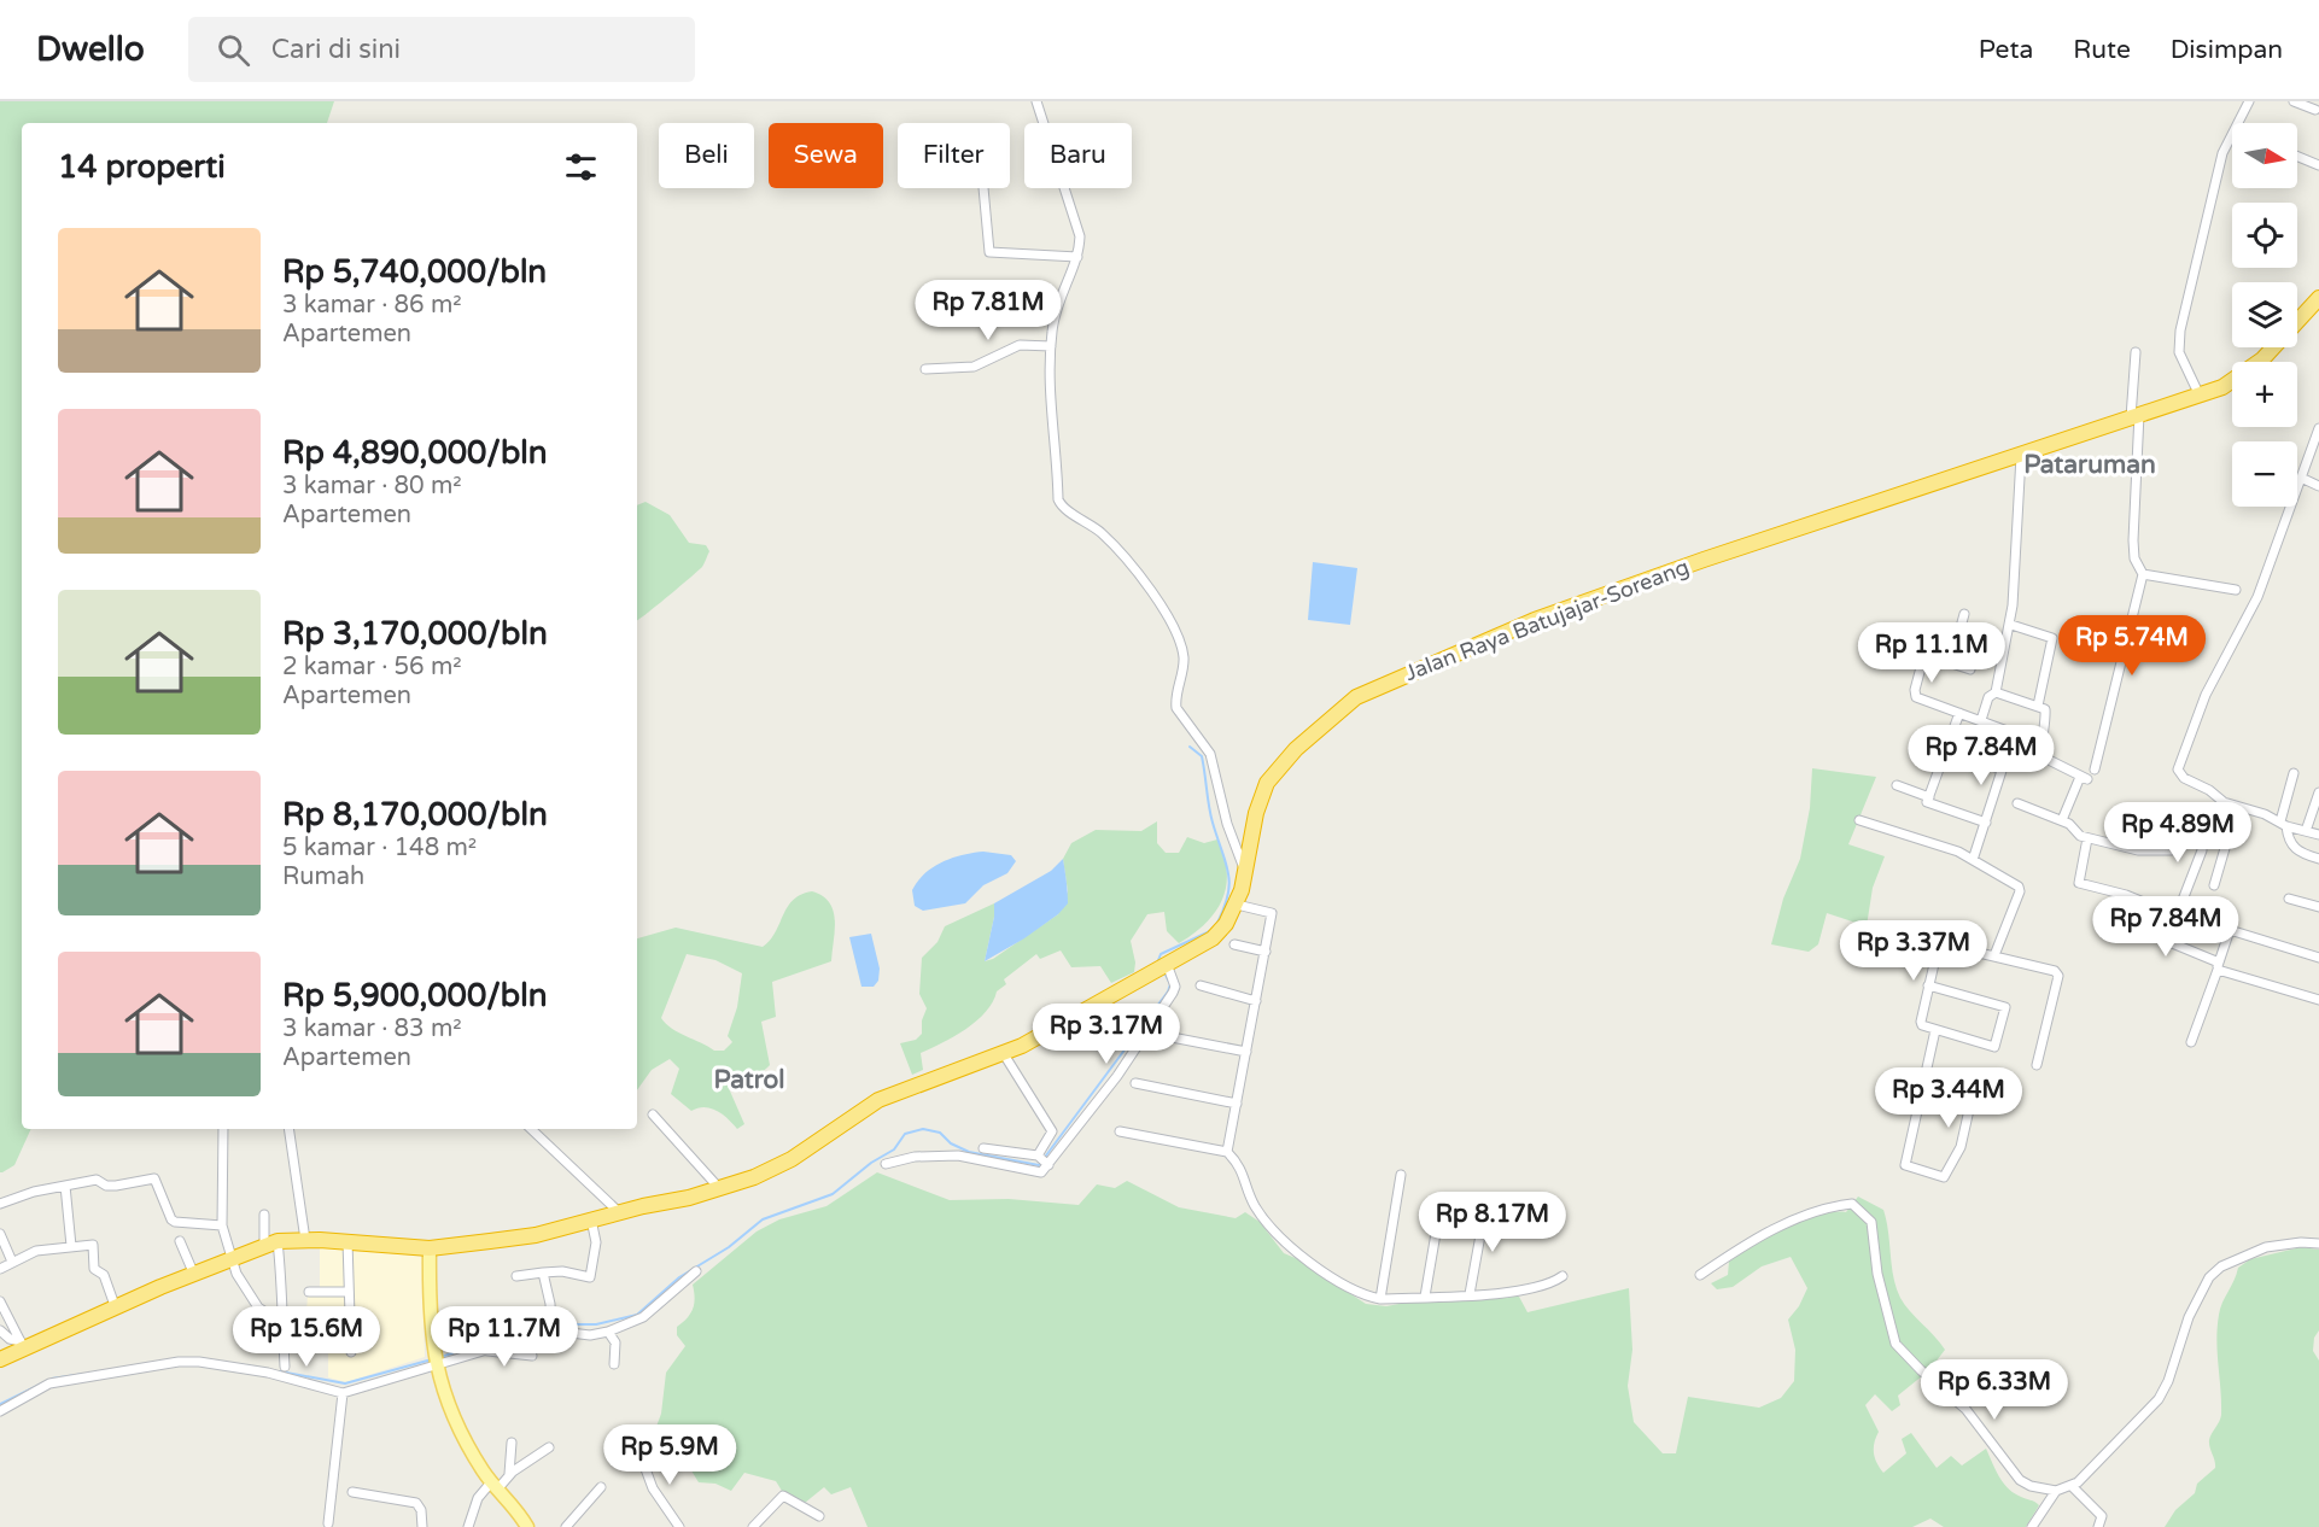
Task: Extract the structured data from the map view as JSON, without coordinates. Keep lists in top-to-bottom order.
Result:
{
  "streets": {
    "highway": ["Jalan Raya Batujajar-Soreang"]
  },
  "districts": ["Pataruman", "Patrol"],
  "north": "right",
  "page": {
    "header": "Dwello",
    "search": "Cari di sini",
    "nav": ["Peta", "Rute", "Disimpan"],
    "map_buttons": ["+", "−"],
    "chip": [
      "Beli",
      "Sewa",
      "Filter",
      "Baru"
    ],
    "heading": "14 properti",
    "list": [
      {
        "name": "Rp 5,740,000/bln",
        "note": "3 kamar · 86 m² · Apartemen"
      },
      {
        "name": "Rp 4,890,000/bln",
        "note": "3 kamar · 80 m² · Apartemen"
      },
      {
        "name": "Rp 3,170,000/bln",
        "note": "2 kamar · 56 m² · Apartemen"
      },
      {
        "name": "Rp 8,170,000/bln",
        "note": "5 kamar · 148 m² · Rumah"
      },
      {
        "name": "Rp 5,900,000/bln",
        "note": "3 kamar · 83 m² · Apartemen"
      }
    ],
    "price": [
      "Rp 7.81M",
      "Rp 5.74M",
      "Rp 11.1M",
      "Rp 7.84M",
      "Rp 4.89M",
      "Rp 7.84M",
      "Rp 3.37M",
      "Rp 3.17M",
      "Rp 3.44M",
      "Rp 8.17M",
      "Rp 15.6M",
      "Rp 11.7M",
      "Rp 6.33M",
      "Rp 5.9M"
    ]
  }
}
